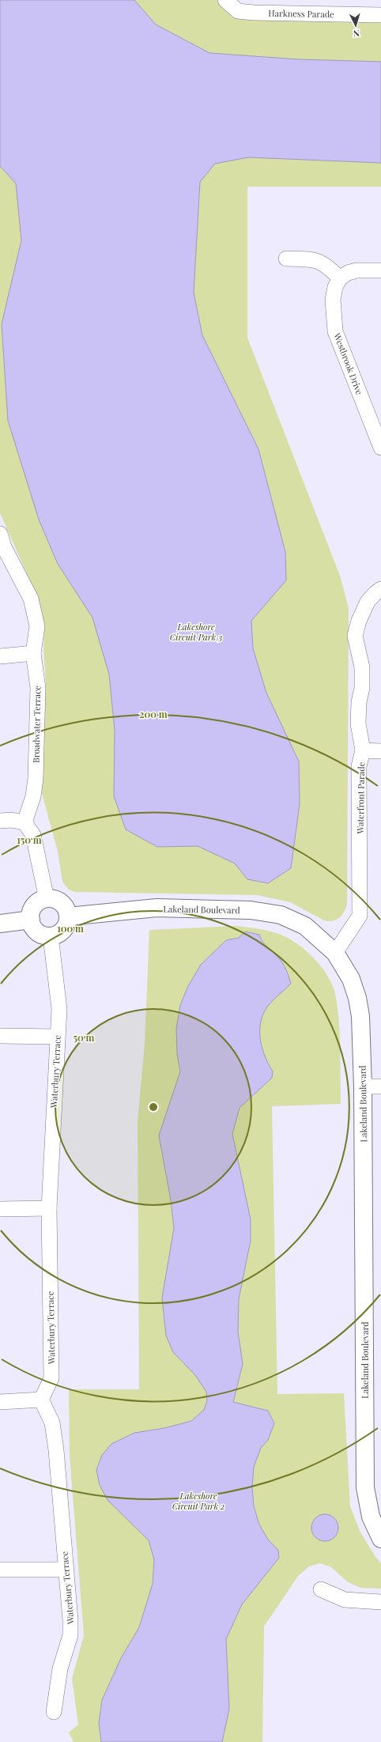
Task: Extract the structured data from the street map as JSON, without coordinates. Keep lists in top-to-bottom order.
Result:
{
  "streets": {
    "street": [
      "Harkness Parade",
      "Westbrook Drive",
      "Broadwater Terrace",
      "Waterfront Parade",
      "Lakeland Boulevard",
      "Waterbury Terrace"
    ]
  },
  "crossings": [
    ["Waterfront Parade", "Lakeland Boulevard"],
    ["Lakeland Boulevard", "Waterbury Terrace"]
  ],
  "parks": ["Lakeshore Circuit Park 3", "Lakeshore Circuit Park 2"],
  "north": "bottom",
  "rings": [
    "200 m",
    "150 m",
    "100 m",
    "50 m"
  ]
}
